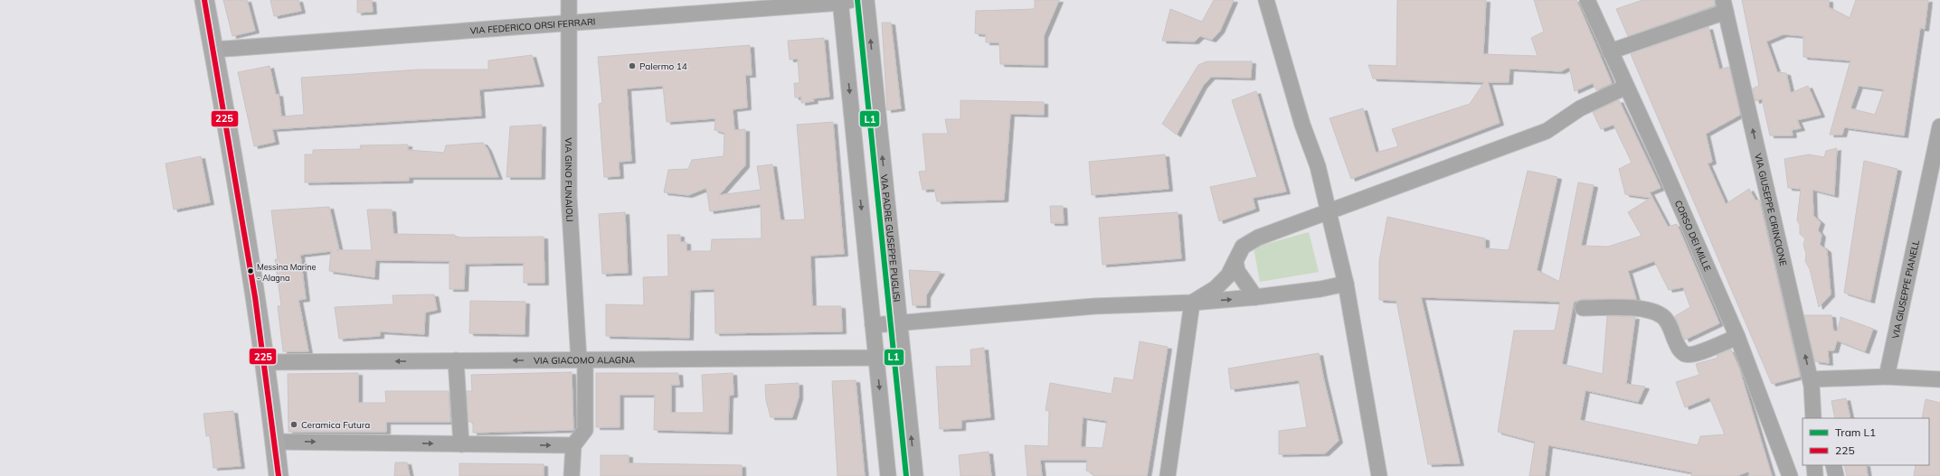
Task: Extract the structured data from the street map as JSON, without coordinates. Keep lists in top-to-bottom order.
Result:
{
  "streets": {
    "street": [
      "VIA FEDERICO ORSI FERRARI",
      "VIA GINO FUNAIOLI",
      "VIA GIUSEPPE CIRINCIONE",
      "CORSO DEI MILLE",
      "VIA PADRE GUSEPPE PUGLISI",
      "VIA GIUSEPPE PIANELL",
      "VIA GIACOMO ALAGNA"
    ]
  },
  "crossings": [
    ["VIA FEDERICO ORSI FERRARI", "VIA GINO FUNAIOLI"],
    ["VIA GINO FUNAIOLI", "VIA GIACOMO ALAGNA"],
    ["VIA PADRE GUSEPPE PUGLISI", "VIA GIACOMO ALAGNA"]
  ],
  "one_way": ["VIA GIUSEPPE CIRINCIONE"],
  "places": ["Palermo 14", "Messina Marine - Alagna", "Ceramica Futura"],
  "lines": ["tram line L1", "transit line 225"],
  "legend": ["Tram L1", "225"]
}
